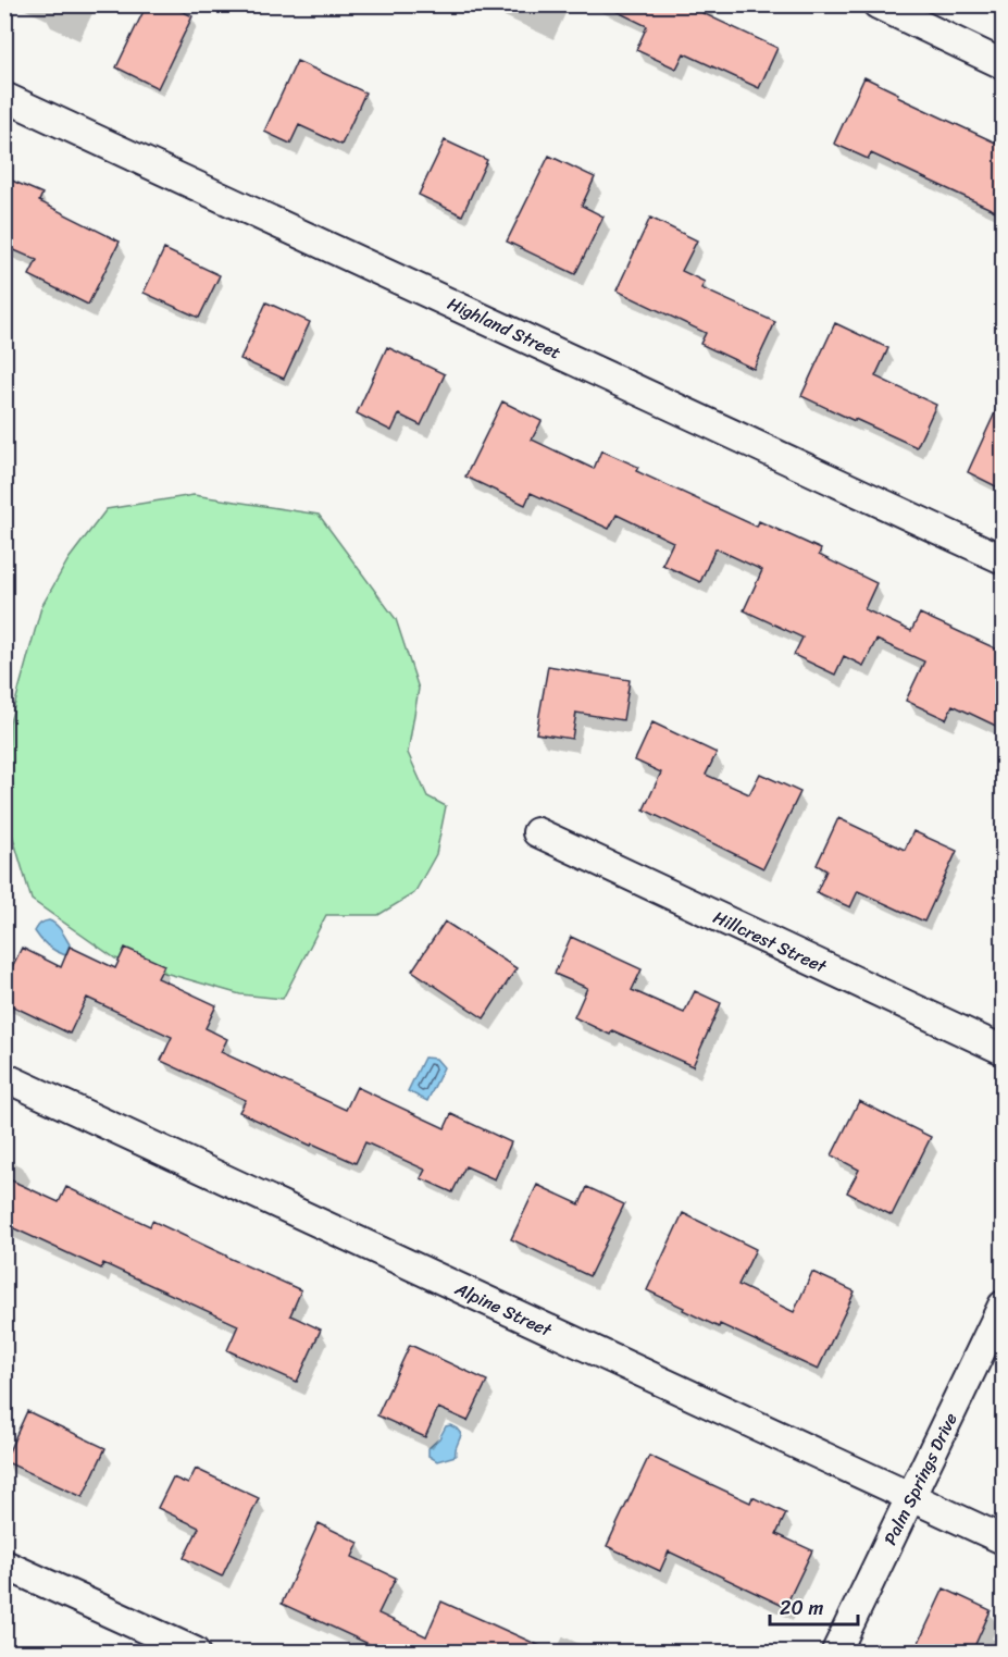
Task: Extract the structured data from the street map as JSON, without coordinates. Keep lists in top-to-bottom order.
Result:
{
  "streets": {
    "street": [
      "Highland Street",
      "Hillcrest Street",
      "Alpine Street",
      "Palm Springs Drive"
    ]
  },
  "crossings": [
    ["Alpine Street", "Palm Springs Drive"]
  ],
  "scale_bar": "20 m"
}
